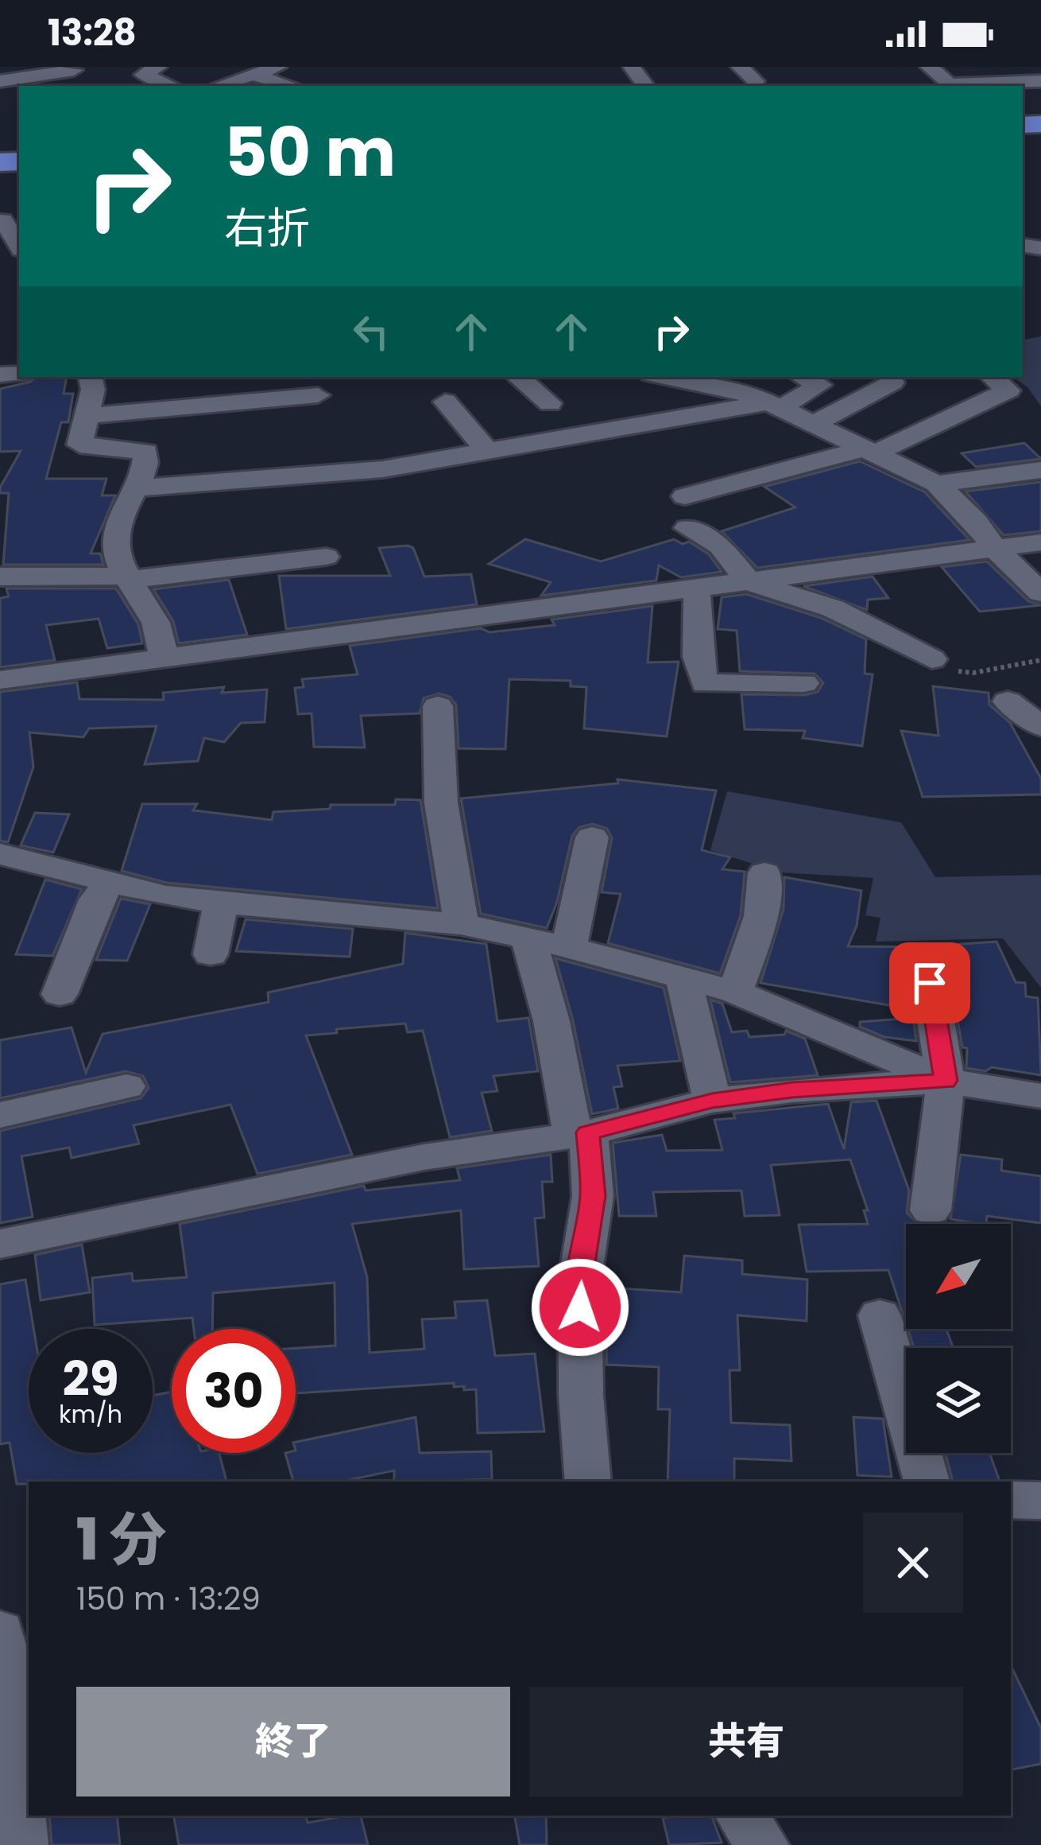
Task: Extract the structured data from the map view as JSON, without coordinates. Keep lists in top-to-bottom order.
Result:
{
  "north": "bottom left",
  "page": {
    "status": "13:28",
    "turn": ["50 m", "右折"],
    "speed": "29 km/h",
    "limit": "30",
    "heading": ["1 分", "150 m · 13:29"],
    "buttons": ["終了", "共有"]
  }
}
